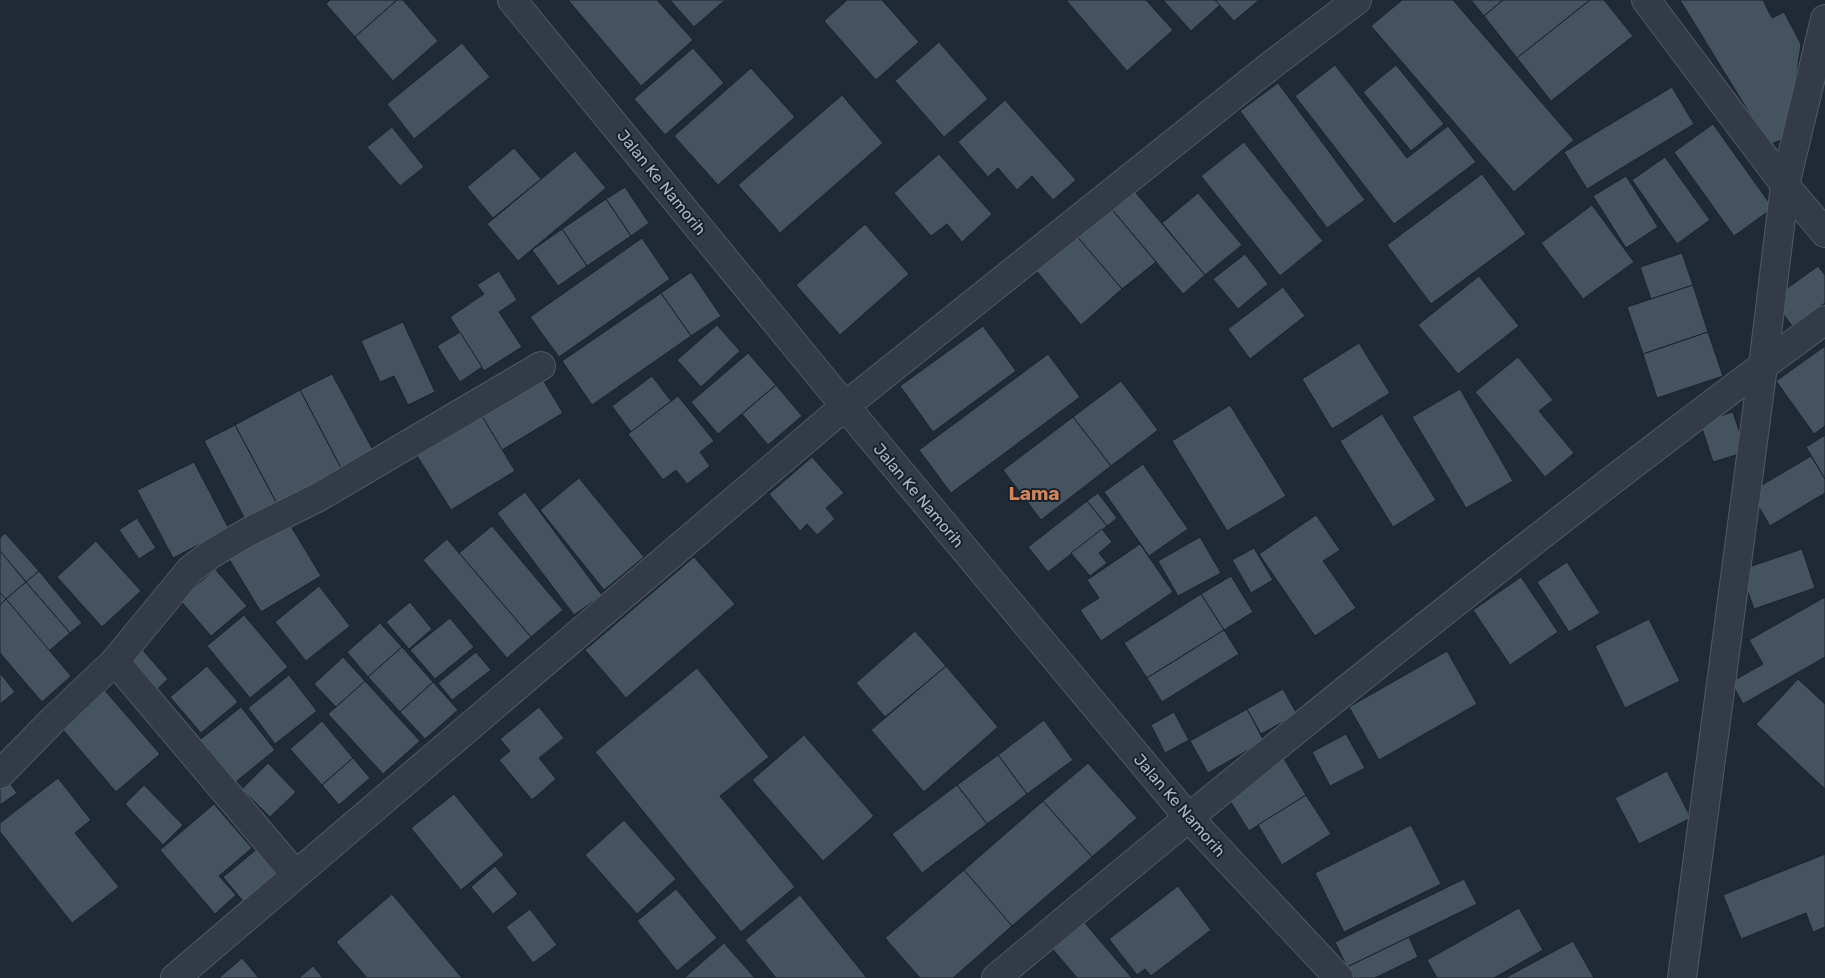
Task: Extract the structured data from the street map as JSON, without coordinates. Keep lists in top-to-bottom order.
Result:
{
  "streets": {
    "street": ["Jalan Ke Namorih"]
  },
  "districts": ["Lama"]
}
